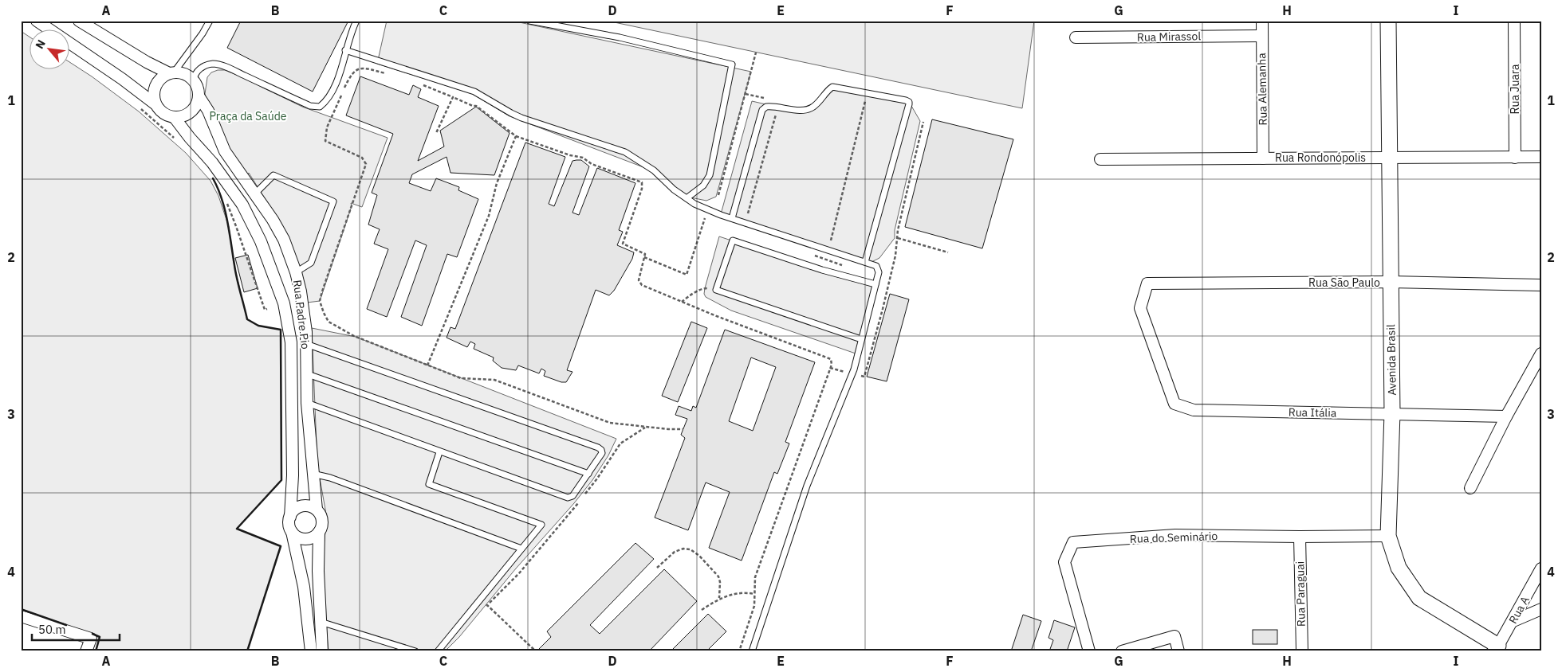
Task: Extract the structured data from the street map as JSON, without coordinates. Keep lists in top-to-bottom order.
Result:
{
  "streets": {
    "street": [
      "Rua Mirassol",
      "Rua Alemanha",
      "Rua Juara",
      "Rua Rondonópolis",
      "Rua São Paulo",
      "Rua Padre Pio",
      "Avenida Brasil",
      "Rua Itália",
      "Rua do Seminário",
      "Rua Paraguai",
      "Rua A"
    ]
  },
  "crossings": [
    ["Rua Mirassol", "Rua Alemanha"],
    ["Rua Alemanha", "Rua Rondonópolis"],
    ["Rua Juara", "Rua Rondonópolis"],
    ["Rua Rondonópolis", "Avenida Brasil"],
    ["Rua São Paulo", "Avenida Brasil"],
    ["Rua São Paulo", "Rua Itália"],
    ["Avenida Brasil", "Rua Itália"],
    ["Avenida Brasil", "Rua do Seminário"],
    ["Avenida Brasil", "Rua A"],
    ["Rua do Seminário", "Rua Paraguai"]
  ],
  "parks": ["Praça da Saúde"],
  "scale_bar": "50 m",
  "north": "top left",
  "grid": {
    "columns": [
      "A",
      "B",
      "C",
      "D",
      "E",
      "F",
      "G",
      "H",
      "I"
    ],
    "rows": [
      "1",
      "2",
      "3",
      "4"
    ]
  }
}
